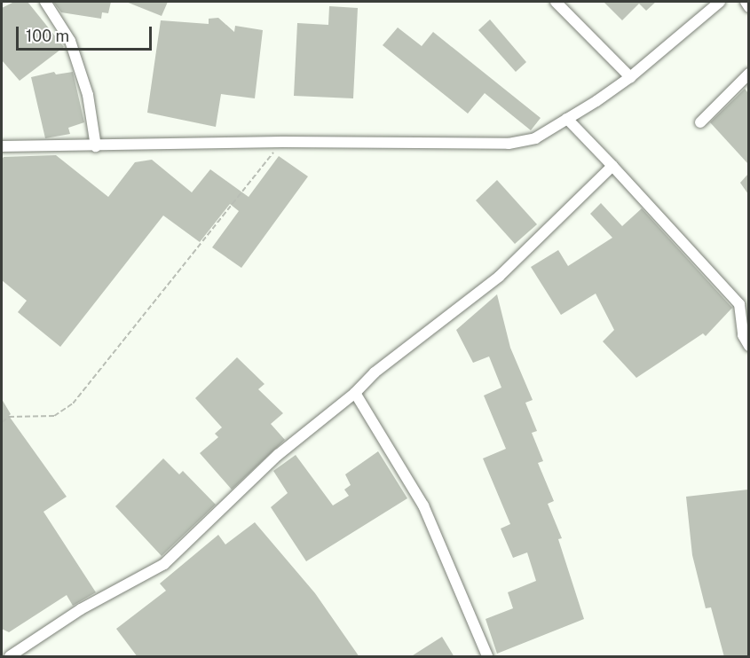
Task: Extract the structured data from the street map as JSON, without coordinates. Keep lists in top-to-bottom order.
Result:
{
  "scale_bar": "100 m"
}
